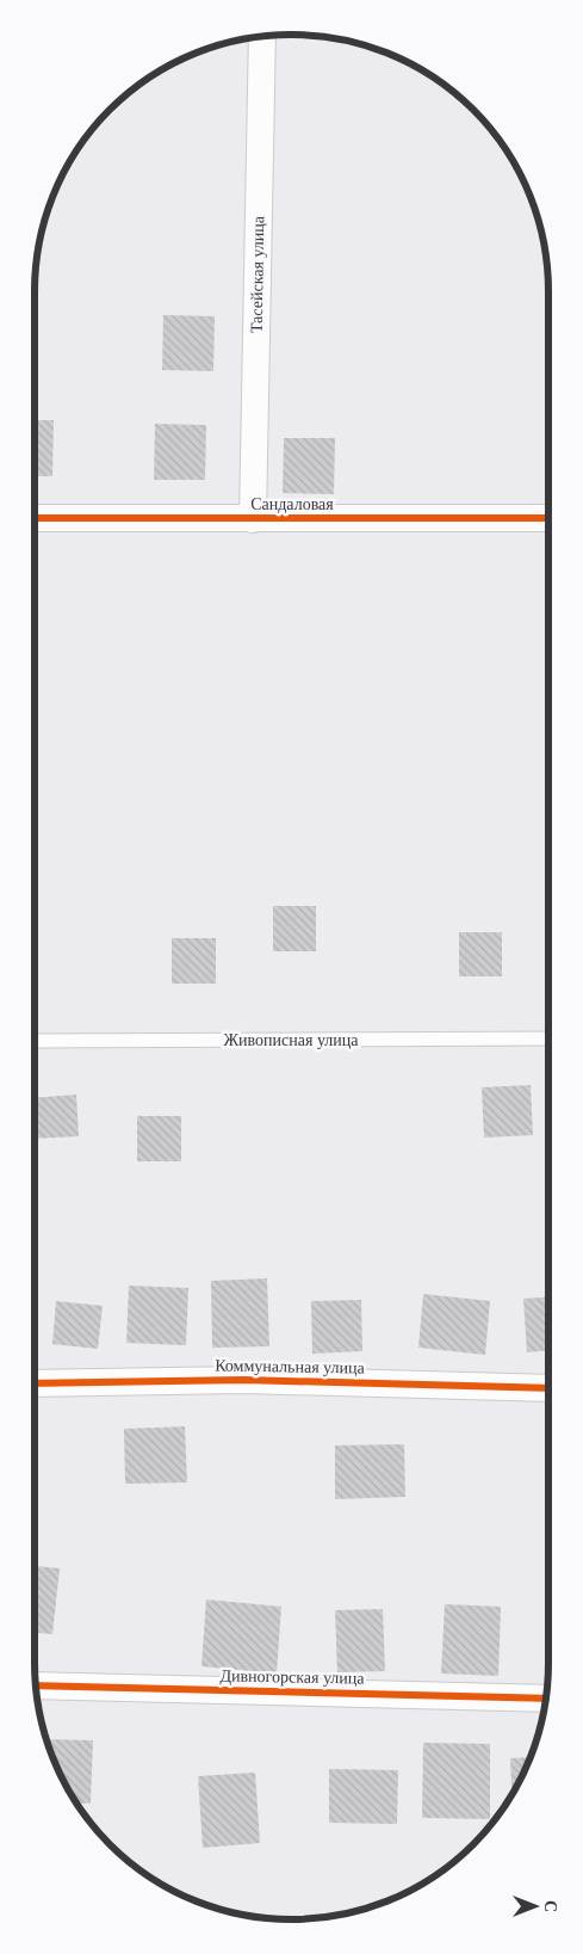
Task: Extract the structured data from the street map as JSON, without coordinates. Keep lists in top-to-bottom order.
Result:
{
  "streets": {
    "street": [
      "Тасейская улица",
      "Сандаловая",
      "Коммунальная улица",
      "Дивногорская улица"
    ],
    "lane": ["Живописная улица"]
  },
  "crossings": [
    ["Тасейская улица", "Сандаловая"]
  ],
  "north": "right"
}
